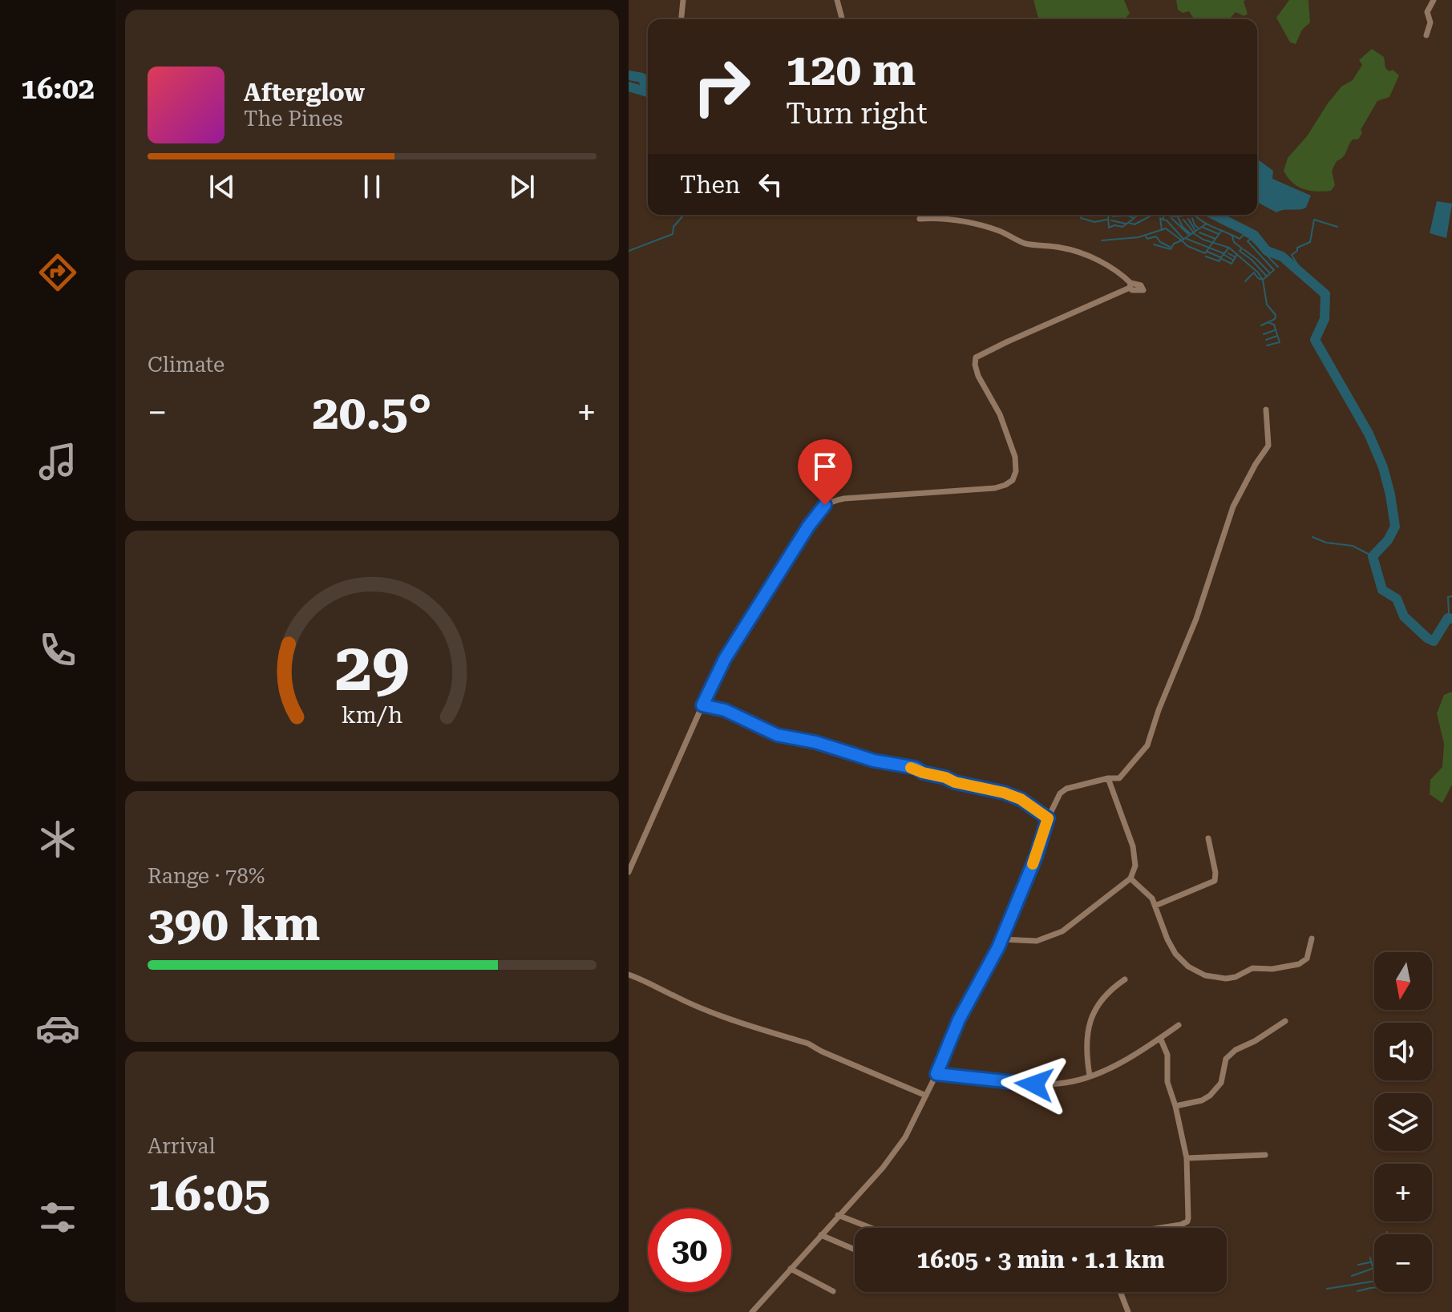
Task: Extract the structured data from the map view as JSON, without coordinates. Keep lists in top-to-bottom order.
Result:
{
  "north": "bottom",
  "page": {
    "tabs": "16:02",
    "turn": ["120 m", "Turn right"],
    "song": ["Afterglow", "The Pines"],
    "then": "Then",
    "tile": [
      "Climate",
      ["Range · 78%", "390 km"],
      ["Arrival", "16:05"]
    ],
    "heat": ["−", "20.5°", "+"],
    "map_buttons": ["+", "−"],
    "limit": "30",
    "trip": "16:05 · 3 min · 1.1 km",
    "gauge": ["29", "km/h"]
  }
}
